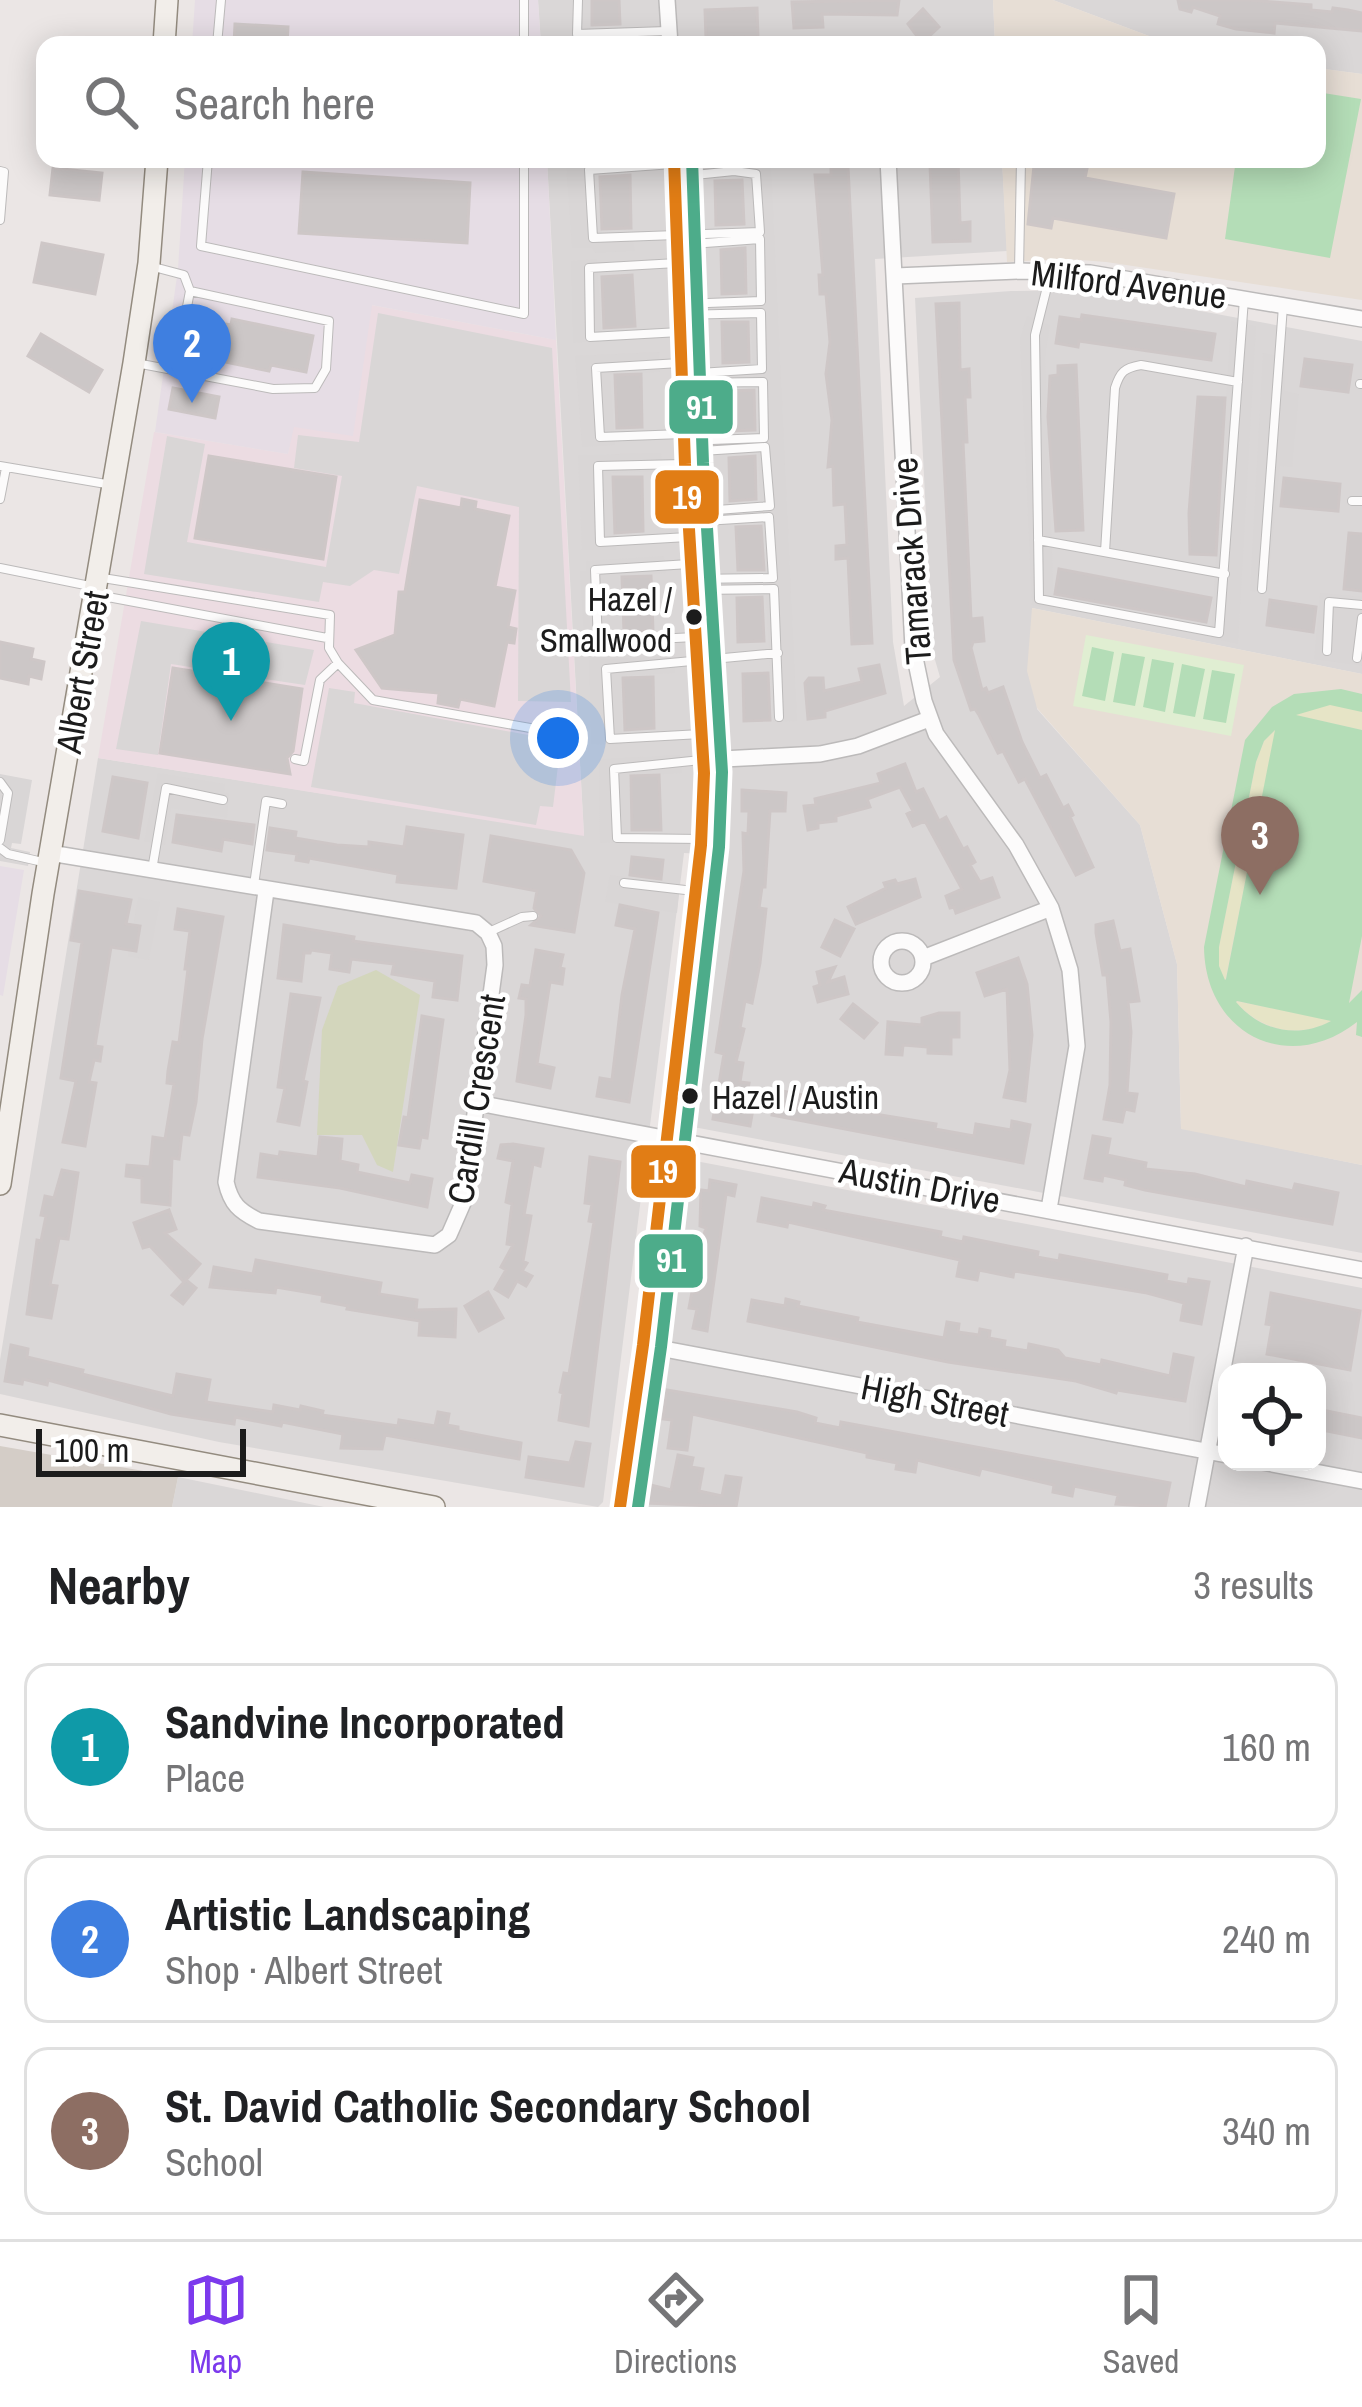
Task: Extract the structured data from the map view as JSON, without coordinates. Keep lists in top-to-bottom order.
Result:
{
  "streets": {
    "street": [
      "Milford Avenue",
      "Tamarack Drive",
      "Albert Street",
      "Cardill Crescent",
      "Austin Drive",
      "High Street"
    ]
  },
  "crossings": [
    ["Milford Avenue", "Tamarack Drive"],
    ["Tamarack Drive", "Austin Drive"],
    ["Cardill Crescent", "Austin Drive"]
  ],
  "places": ["Hazel / Smallwood", "Hazel / Austin"],
  "lines": ["transit line 19", "transit line 91"],
  "scale_bar": "100 m",
  "page": {
    "search": "Search here",
    "pins": ["2", "1", "3"],
    "scale": "100 m",
    "heading": ["Nearby", "3 results"],
    "list": [
      {
        "mark": "1",
        "name": "Sandvine Incorporated",
        "note": "Place",
        "value": "160 m"
      },
      {
        "mark": "2",
        "name": "Artistic Landscaping",
        "note": "Shop · Albert Street",
        "value": "240 m"
      },
      {
        "mark": "3",
        "name": "St. David Catholic Secondary School",
        "note": "School",
        "value": "340 m"
      }
    ],
    "nav": ["Map", "Directions", "Saved"]
  }
}
